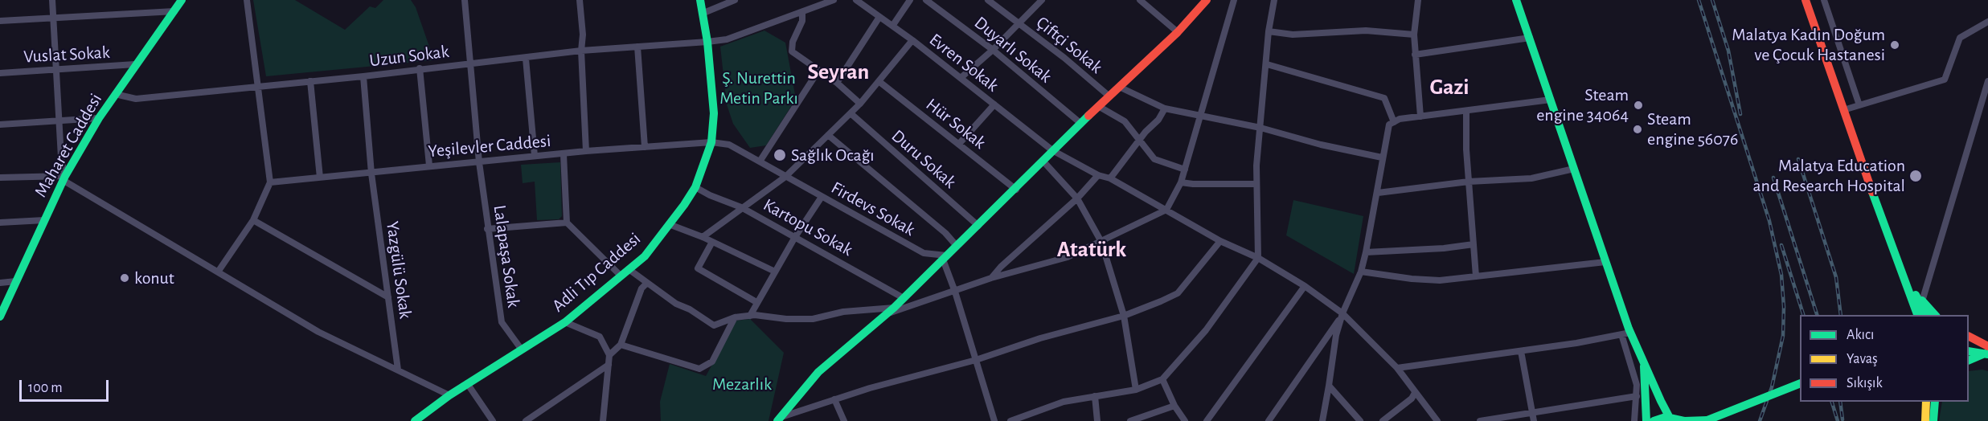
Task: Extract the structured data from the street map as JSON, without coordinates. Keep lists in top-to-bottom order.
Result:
{
  "streets": {
    "street": [
      "Çiftçi Sokak",
      "Duyarlı Sokak",
      "Vuslat Sokak",
      "Uzun Sokak",
      "Evren Sokak",
      "Hür Sokak",
      "Maharet Caddesi",
      "Yeşilevler Caddesi",
      "Duru Sokak",
      "Firdevs Sokak",
      "Kartopu Sokak",
      "Lalapaşa Sokak",
      "Yazgülü Sokak",
      "Adli Tıp Caddesi"
    ]
  },
  "crossings": [
    ["Vuslat Sokak", "Maharet Caddesi"],
    ["Uzun Sokak", "Maharet Caddesi"],
    ["Uzun Sokak", "Lalapaşa Sokak"],
    ["Uzun Sokak", "Yazgülü Sokak"],
    ["Uzun Sokak", "Adli Tıp Caddesi"],
    ["Yeşilevler Caddesi", "Firdevs Sokak"],
    ["Yeşilevler Caddesi", "Lalapaşa Sokak"],
    ["Yeşilevler Caddesi", "Yazgülü Sokak"],
    ["Yeşilevler Caddesi", "Adli Tıp Caddesi"],
    ["Firdevs Sokak", "Adli Tıp Caddesi"],
    ["Kartopu Sokak", "Adli Tıp Caddesi"],
    ["Lalapaşa Sokak", "Adli Tıp Caddesi"]
  ],
  "districts": ["Seyran", "Gazi", "Atatürk"],
  "parks": ["Ş. Nurettin Metin Parkı", "Mezarlık"],
  "places": [
    "Malatya Kadın Doğum ve Çocuk Hastanesi",
    "Steam engine 34064",
    "Steam engine 56076",
    "Sağlık Ocağı",
    "Malatya Education and Research Hospital",
    "konut"
  ],
  "legend": ["Akıcı", "Yavaş", "Sıkışık"],
  "scale_bar": "100 m"
}
